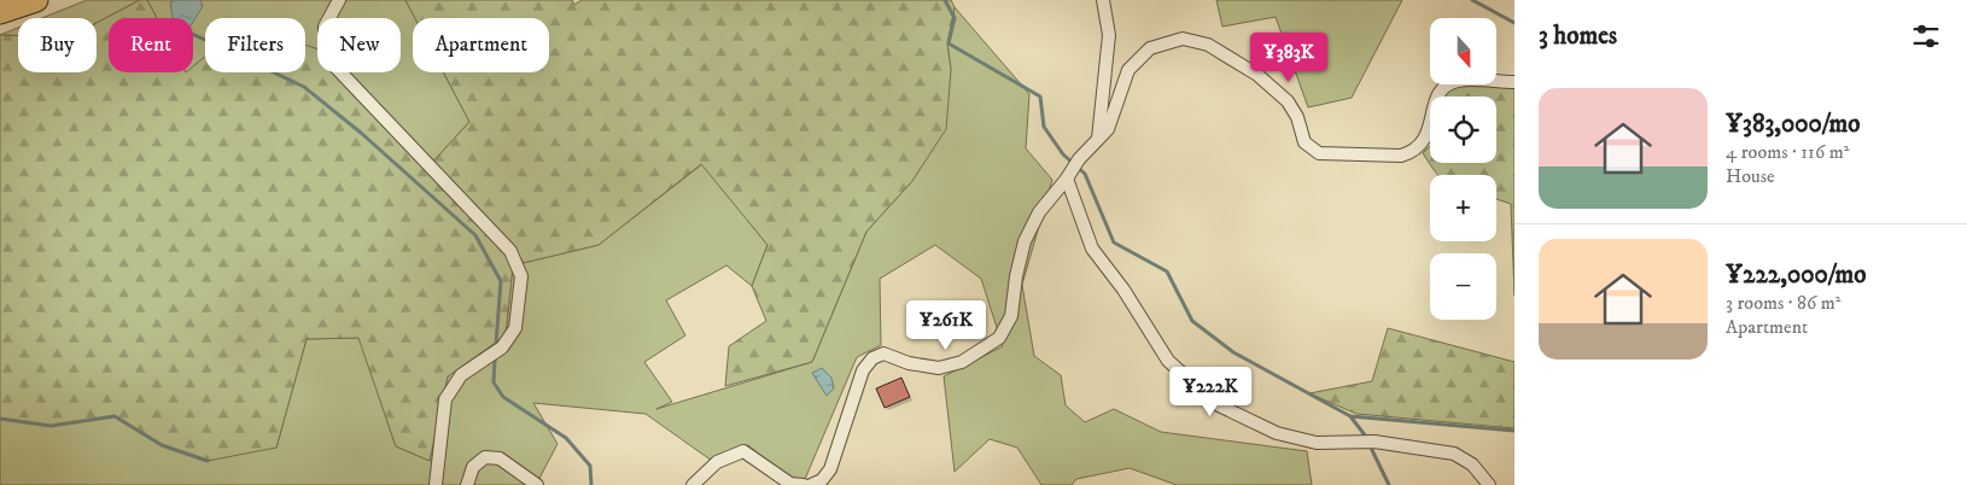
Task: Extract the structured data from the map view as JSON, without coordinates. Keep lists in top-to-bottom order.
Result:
{
  "north": "bottom",
  "page": {
    "heading": "3 homes",
    "map_buttons": ["+", "−"],
    "chip": [
      "Buy",
      "Rent",
      "Filters",
      "New",
      "Apartment"
    ],
    "price": ["¥383K", "¥261K", "¥222K"],
    "list": [
      {
        "name": "¥383,000/mo",
        "note": "4 rooms · 116 m² · House"
      },
      {
        "name": "¥222,000/mo",
        "note": "3 rooms · 86 m² · Apartment"
      }
    ]
  }
}
